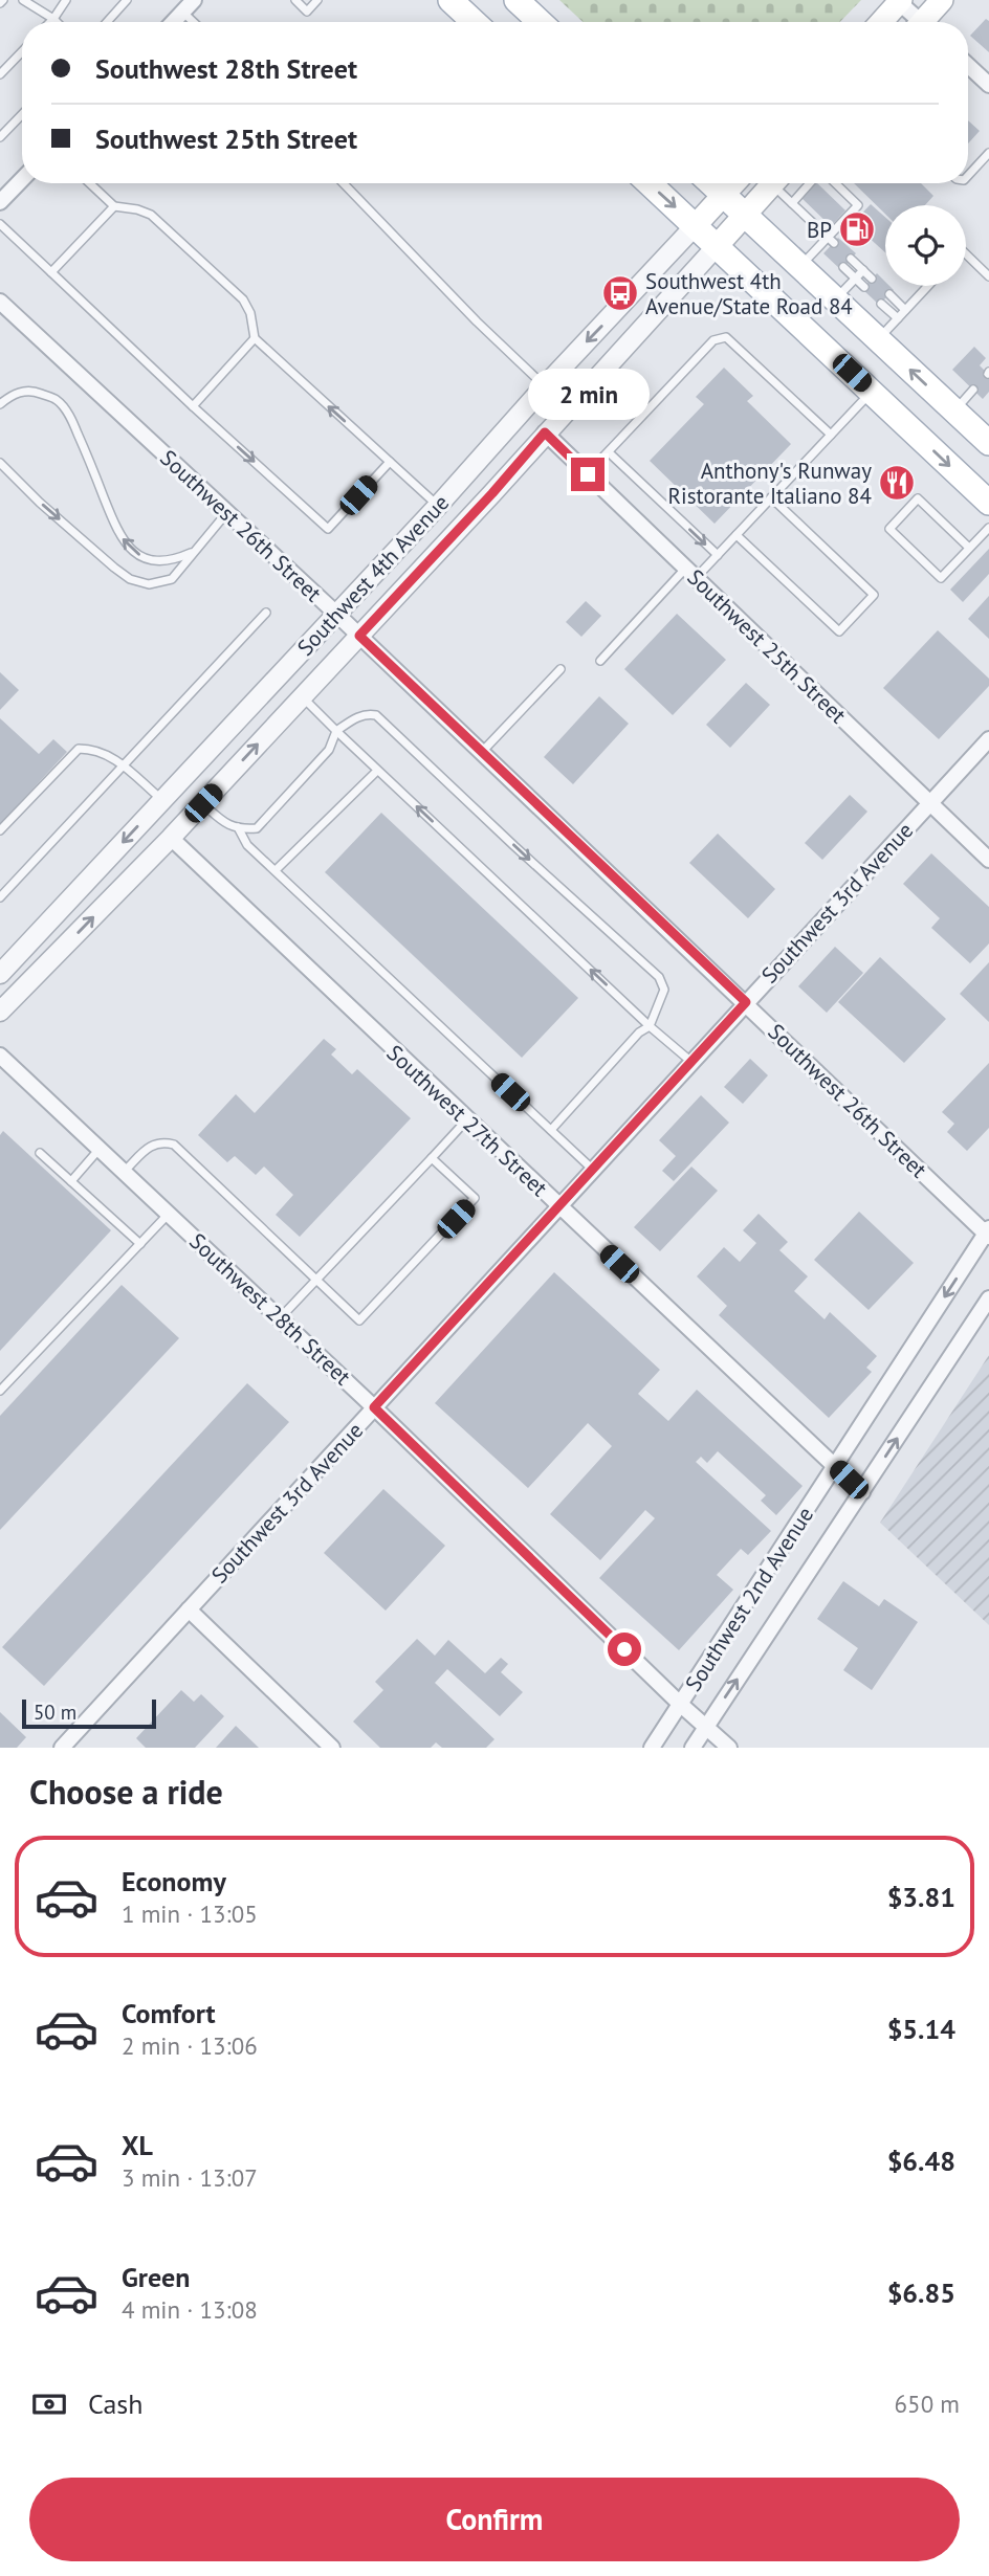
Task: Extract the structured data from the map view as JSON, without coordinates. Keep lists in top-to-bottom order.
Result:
{
  "streets": {
    "main road": ["Southwest 4th Avenue"],
    "street": [
      "Southwest 26th Street",
      "Southwest 25th Street",
      "Southwest 3rd Avenue",
      "Southwest 27th Street",
      "Southwest 28th Street",
      "Southwest 2nd Avenue"
    ]
  },
  "crossings": [
    ["Southwest 26th Street", "Southwest 4th Avenue"],
    ["Southwest 26th Street", "Southwest 3rd Avenue"],
    ["Southwest 26th Street", "Southwest 2nd Avenue"],
    ["Southwest 4th Avenue", "Southwest 25th Street"],
    ["Southwest 4th Avenue", "Southwest 27th Street"],
    ["Southwest 25th Street", "Southwest 3rd Avenue"],
    ["Southwest 3rd Avenue", "Southwest 27th Street"],
    ["Southwest 3rd Avenue", "Southwest 28th Street"],
    ["Southwest 27th Street", "Southwest 2nd Avenue"],
    ["Southwest 28th Street", "Southwest 2nd Avenue"]
  ],
  "places": {
    "fuel station": ["BP"],
    "bus stop": ["Southwest 4th Avenue/State Road 84"],
    "restaurant": ["Anthony's Runway Ristorante Italiano 84"]
  },
  "scale_bar": "50 m",
  "page": {
    "banner": ["Southwest 28th Street", "Southwest 25th Street"],
    "bubble": "2 min",
    "scale": "50 m",
    "heading": "Choose a ride",
    "list": [
      {
        "name": "Economy",
        "note": "1 min · 13:05",
        "value": "$3.81"
      },
      {
        "name": "Comfort",
        "note": "2 min · 13:06",
        "value": "$5.14"
      },
      {
        "name": "XL",
        "note": "3 min · 13:07",
        "value": "$6.48"
      },
      {
        "name": "Green",
        "note": "4 min · 13:08",
        "value": "$6.85"
      }
    ],
    "pay": ["Cash", "650 m"],
    "buttons": "Confirm"
  }
}
